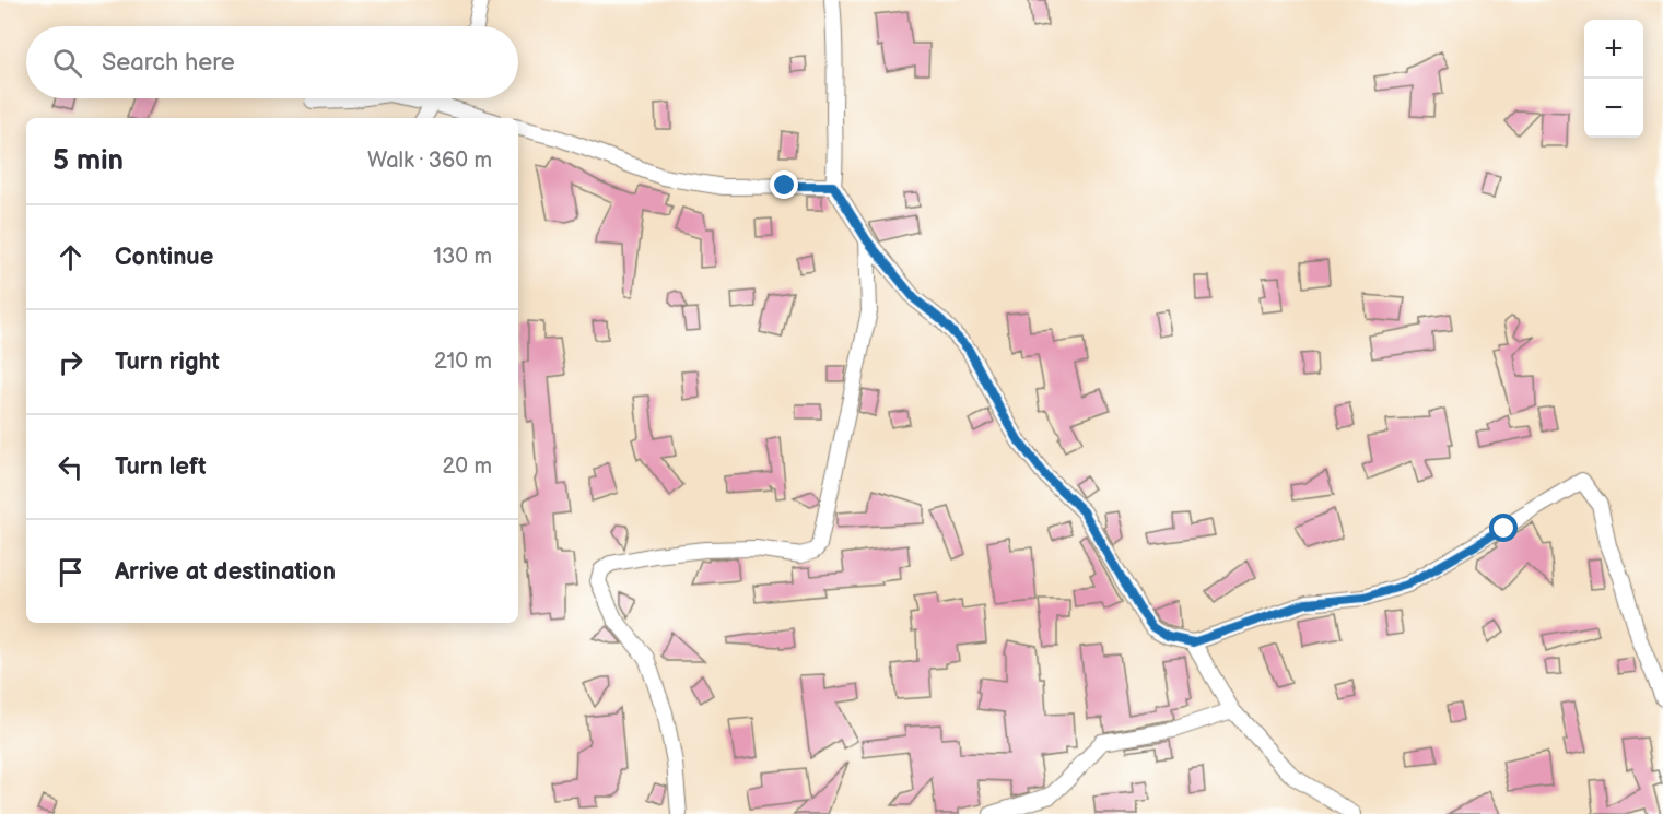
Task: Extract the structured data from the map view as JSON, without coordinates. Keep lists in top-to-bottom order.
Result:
{
  "page": {
    "map_buttons": ["+", "−"],
    "search": "Search here",
    "heading": ["5 min", "Walk · 360 m"],
    "list": [
      ["Continue", "130 m"],
      ["Turn right", "210 m"],
      ["Turn left", "20 m"],
      "Arrive at destination"
    ]
  }
}
